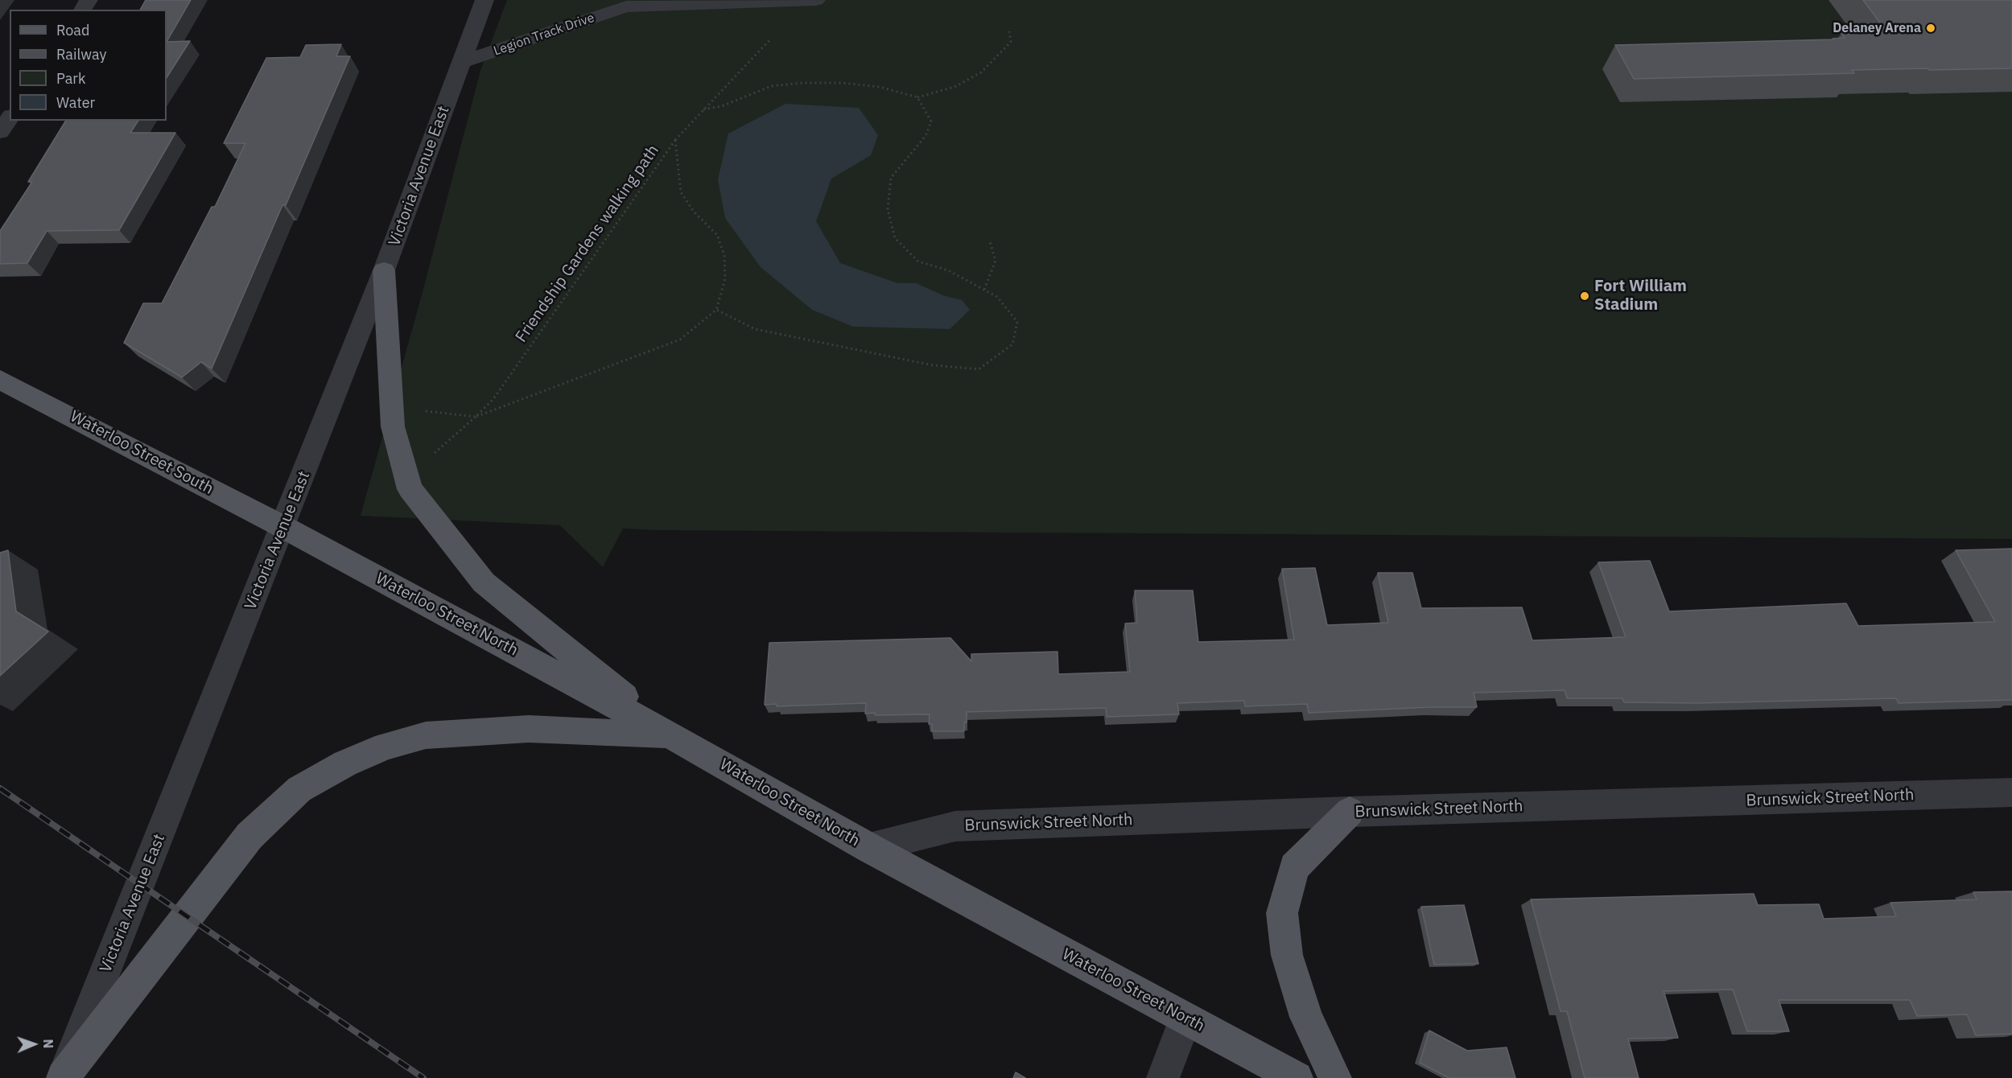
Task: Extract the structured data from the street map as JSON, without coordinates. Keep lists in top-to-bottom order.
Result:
{
  "streets": {
    "main road": ["Waterloo Street South", "Waterloo Street North"],
    "street": ["Legion Track Drive", "Victoria Avenue East", "Brunswick Street North"],
    "path": ["Friendship Gardens walking path"]
  },
  "crossings": [
    ["Legion Track Drive", "Victoria Avenue East"],
    ["Victoria Avenue East", "Waterloo Street South"],
    ["Victoria Avenue East", "Waterloo Street North"],
    ["Waterloo Street South", "Waterloo Street North"],
    ["Waterloo Street North", "Brunswick Street North"]
  ],
  "places": ["Delaney Arena", "Fort William Stadium"],
  "legend": [
    "Road",
    "Railway",
    "Park",
    "Water"
  ],
  "north": "right"
}
